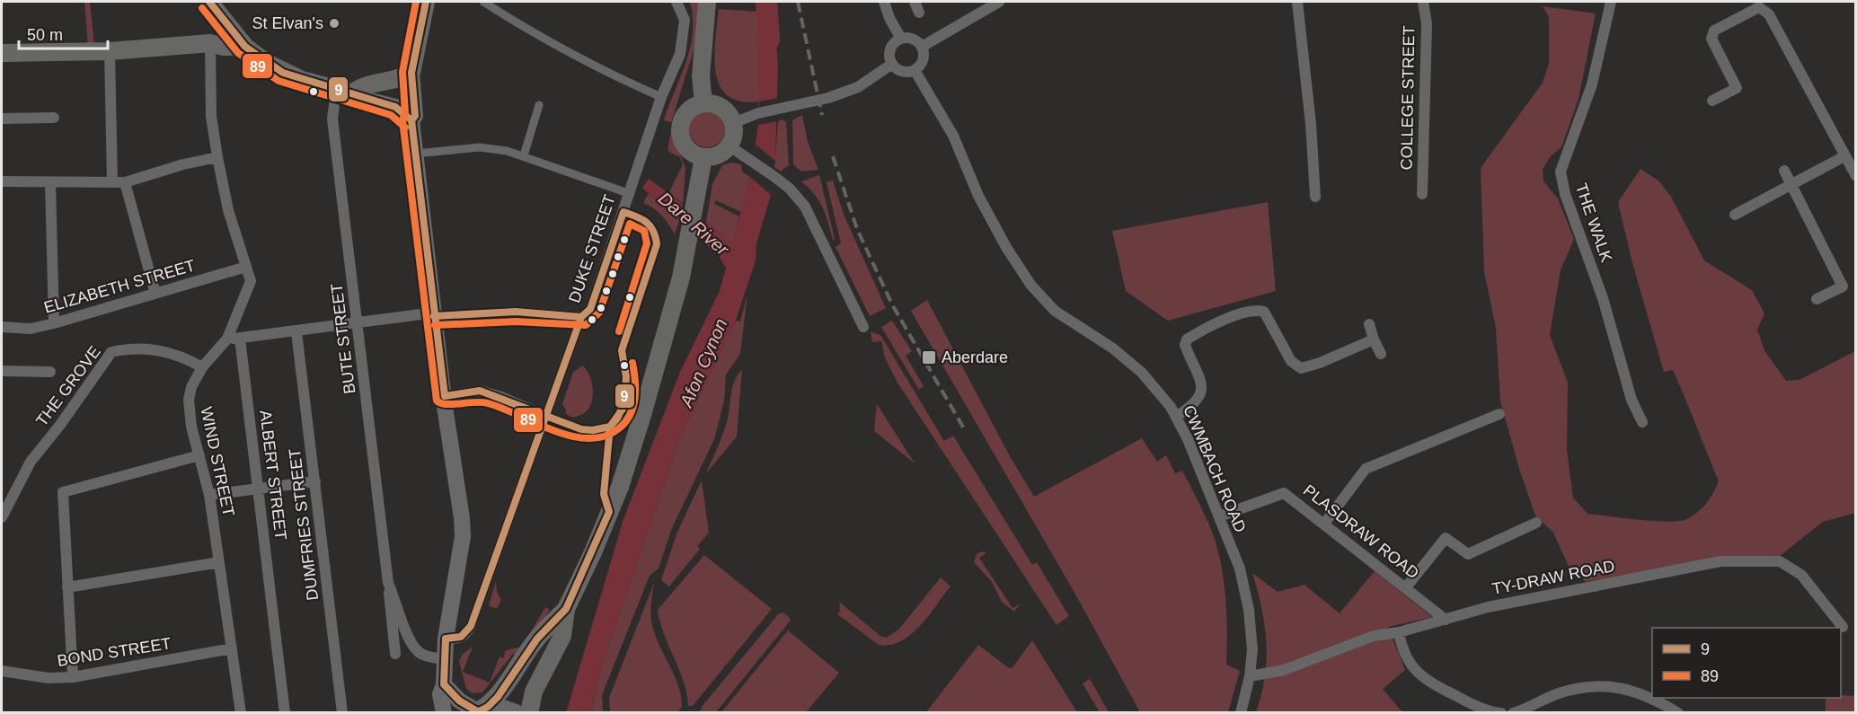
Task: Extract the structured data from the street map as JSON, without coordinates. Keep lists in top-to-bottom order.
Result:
{
  "streets": {
    "street": [
      "COLLEGE STREET",
      "THE WALK",
      "DUKE STREET",
      "ELIZABETH STREET",
      "BUTE STREET",
      "THE GROVE",
      "WIND STREET",
      "CWMBACH ROAD",
      "ALBERT STREET",
      "DUMFRIES STREET",
      "PLASDRAW ROAD",
      "TY-DRAW ROAD",
      "BOND STREET"
    ]
  },
  "crossings": [
    ["ELIZABETH STREET", "WIND STREET"],
    ["THE GROVE", "WIND STREET"],
    ["WIND STREET", "BOND STREET"],
    ["CWMBACH ROAD", "PLASDRAW ROAD"],
    ["CWMBACH ROAD", "TY-DRAW ROAD"],
    ["PLASDRAW ROAD", "TY-DRAW ROAD"]
  ],
  "water": ["Dare River", "Afon Cynon"],
  "places": {
    "other": ["St Elvan's"],
    "transit": ["Aberdare"]
  },
  "lines": ["transit line 9", "transit line 89"],
  "legend": ["9", "89"],
  "scale_bar": "50 m"
}
